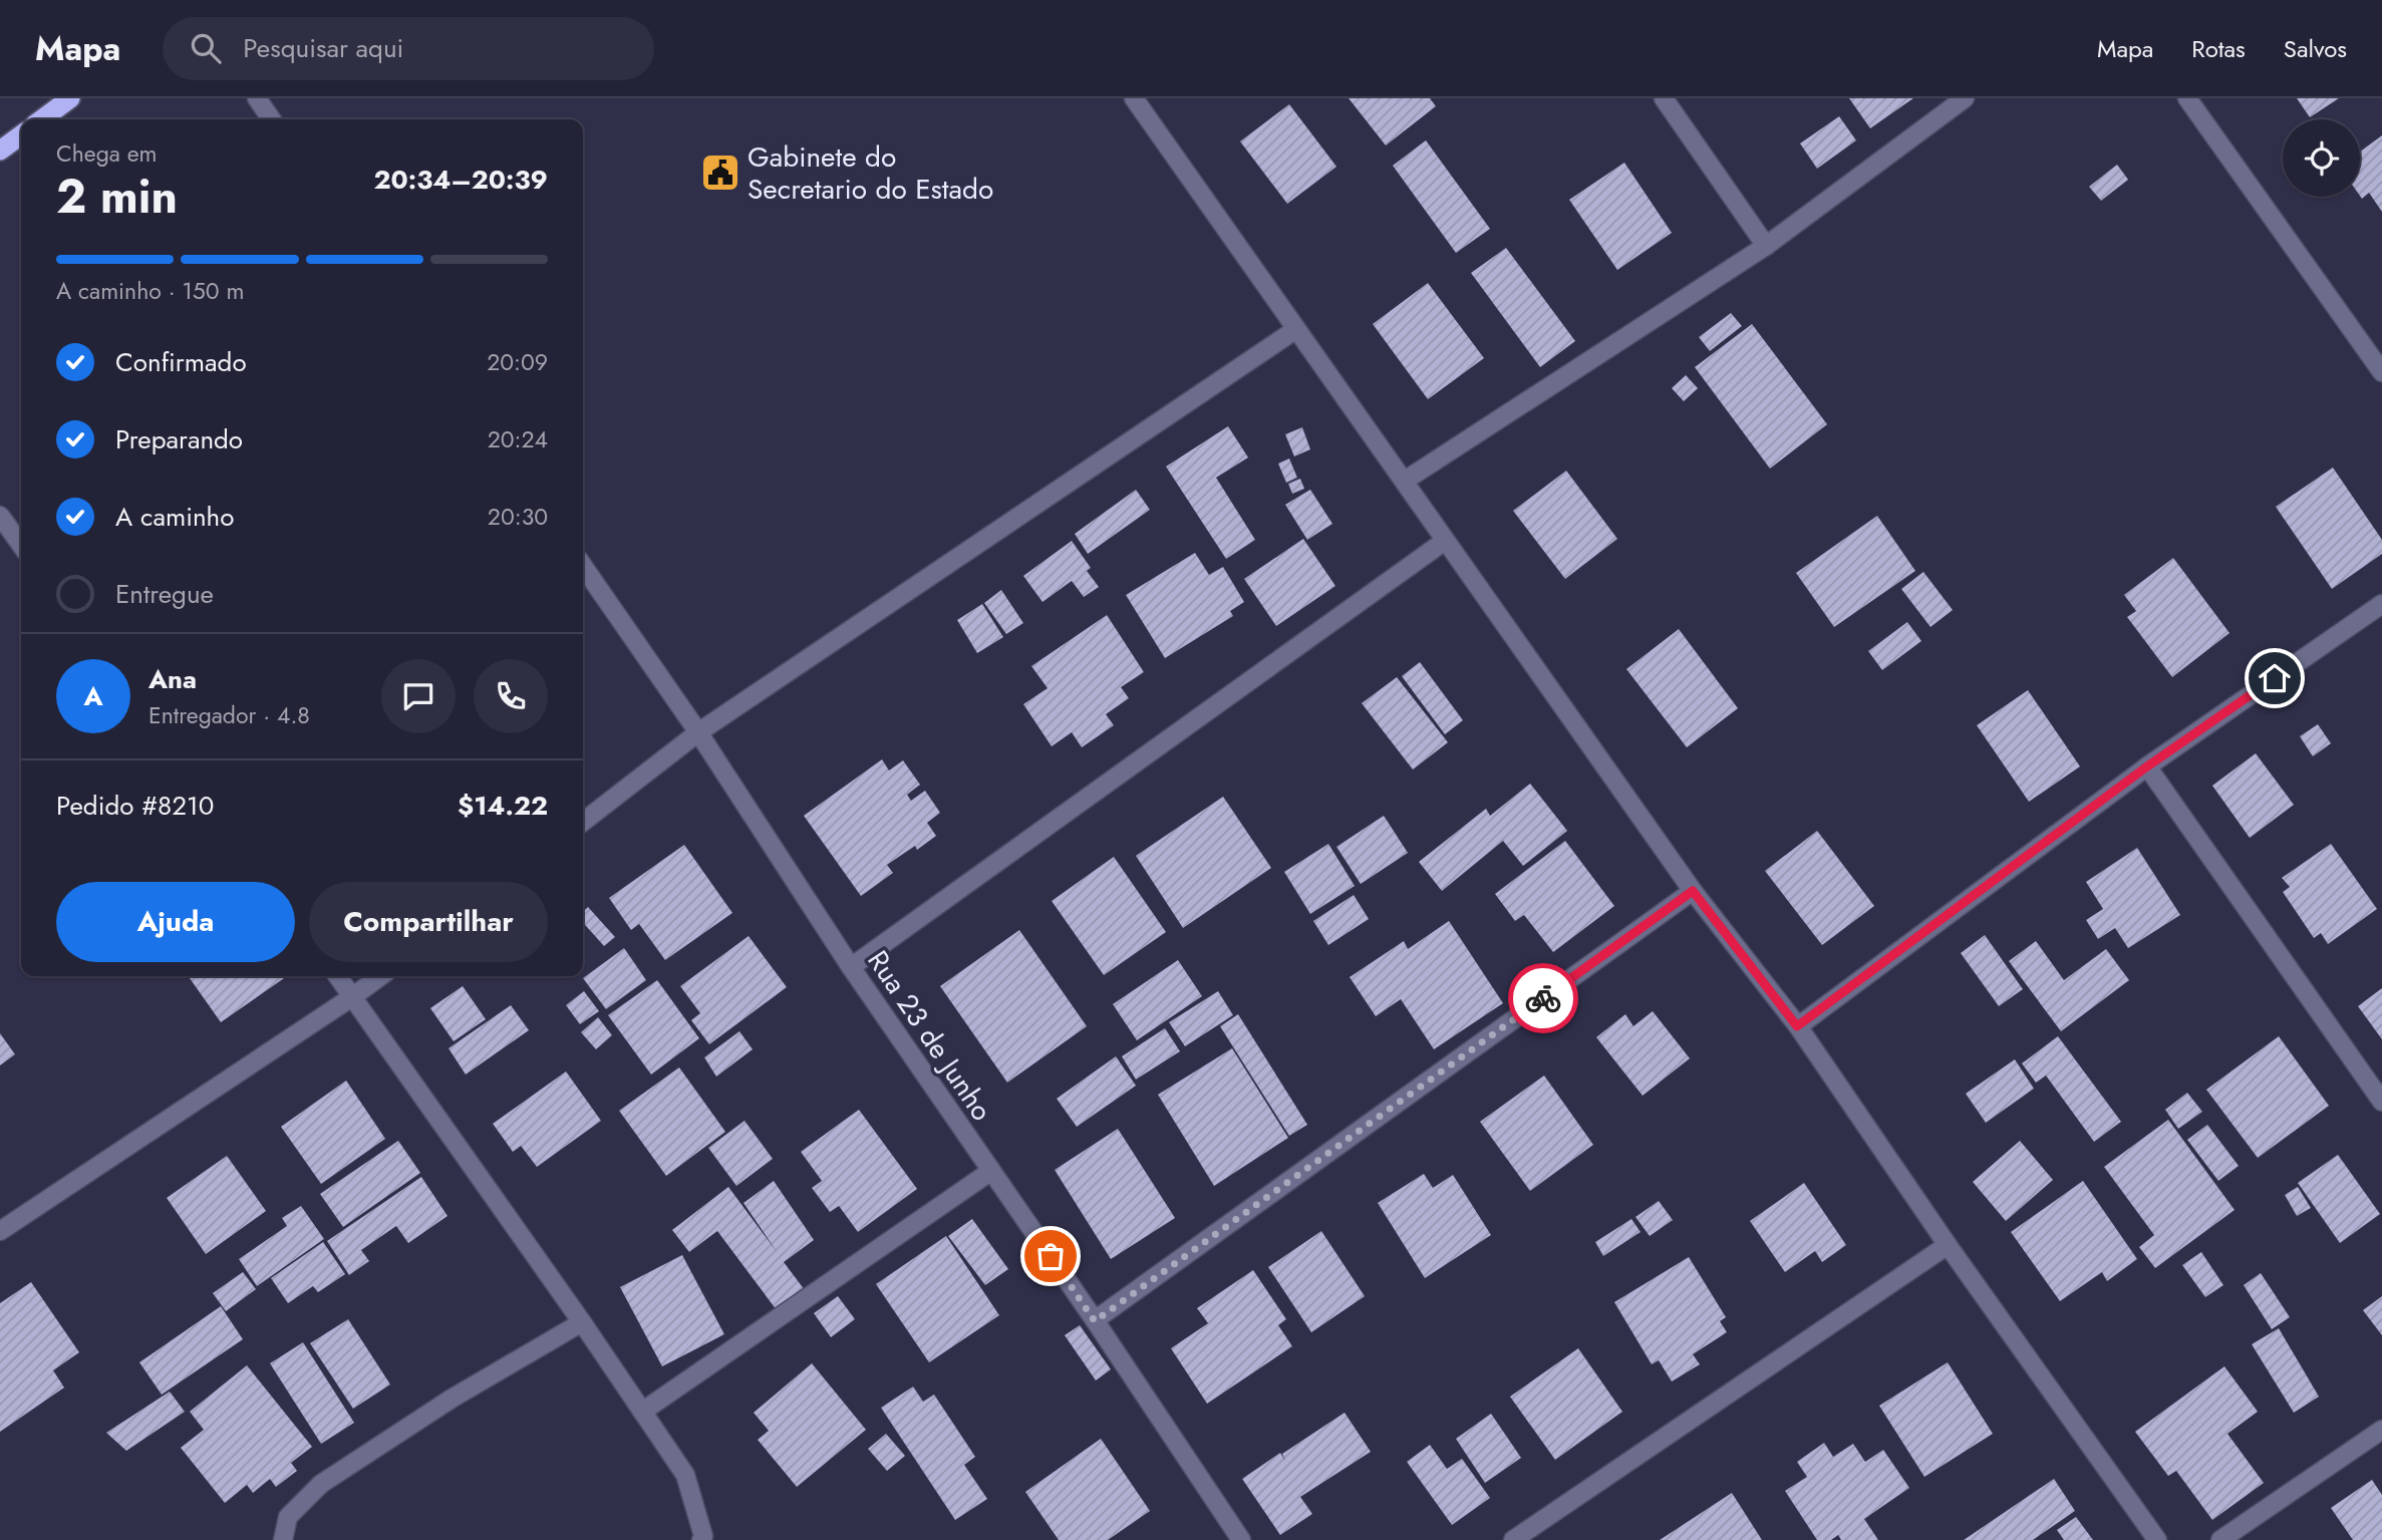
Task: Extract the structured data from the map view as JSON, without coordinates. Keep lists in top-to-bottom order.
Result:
{
  "streets": {
    "street": ["Rua 23 de Junho"]
  },
  "places": {
    "public building": ["Gabinete do Secretario do Estado"]
  },
  "page": {
    "header": "Mapa",
    "search": "Pesquisar aqui",
    "nav": ["Mapa", "Rotas", "Salvos"],
    "heading": ["2 min", "Chega em", "20:34–20:39"],
    "panel": [
      "Ana",
      "Entregador · 4.8",
      "Pedido #8210",
      "$14.22"
    ],
    "bar": "A caminho · 150 m",
    "list": [
      ["Confirmado", "20:09"],
      ["Preparando", "20:24"],
      ["A caminho", "20:30"],
      "Entregue"
    ],
    "round": "A",
    "buttons": ["Ajuda", "Compartilhar"]
  }
}
